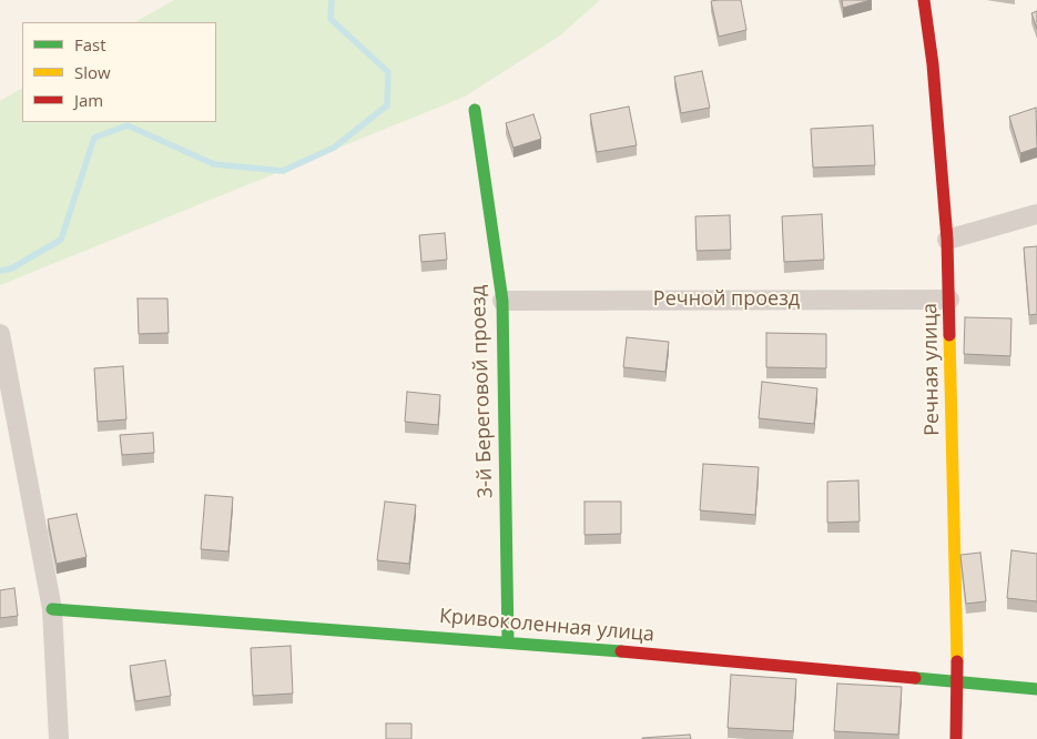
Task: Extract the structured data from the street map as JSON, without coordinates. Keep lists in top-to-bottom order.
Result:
{
  "streets": {
    "street": [
      "Речной проезд",
      "Речная улица",
      "3-й Береговой проезд",
      "Кривоколенная улица"
    ]
  },
  "crossings": [
    ["Речной проезд", "Речная улица"],
    ["Речной проезд", "3-й Береговой проезд"],
    ["Речная улица", "Кривоколенная улица"],
    ["3-й Береговой проезд", "Кривоколенная улица"]
  ],
  "legend": ["Fast", "Slow", "Jam"]
}
